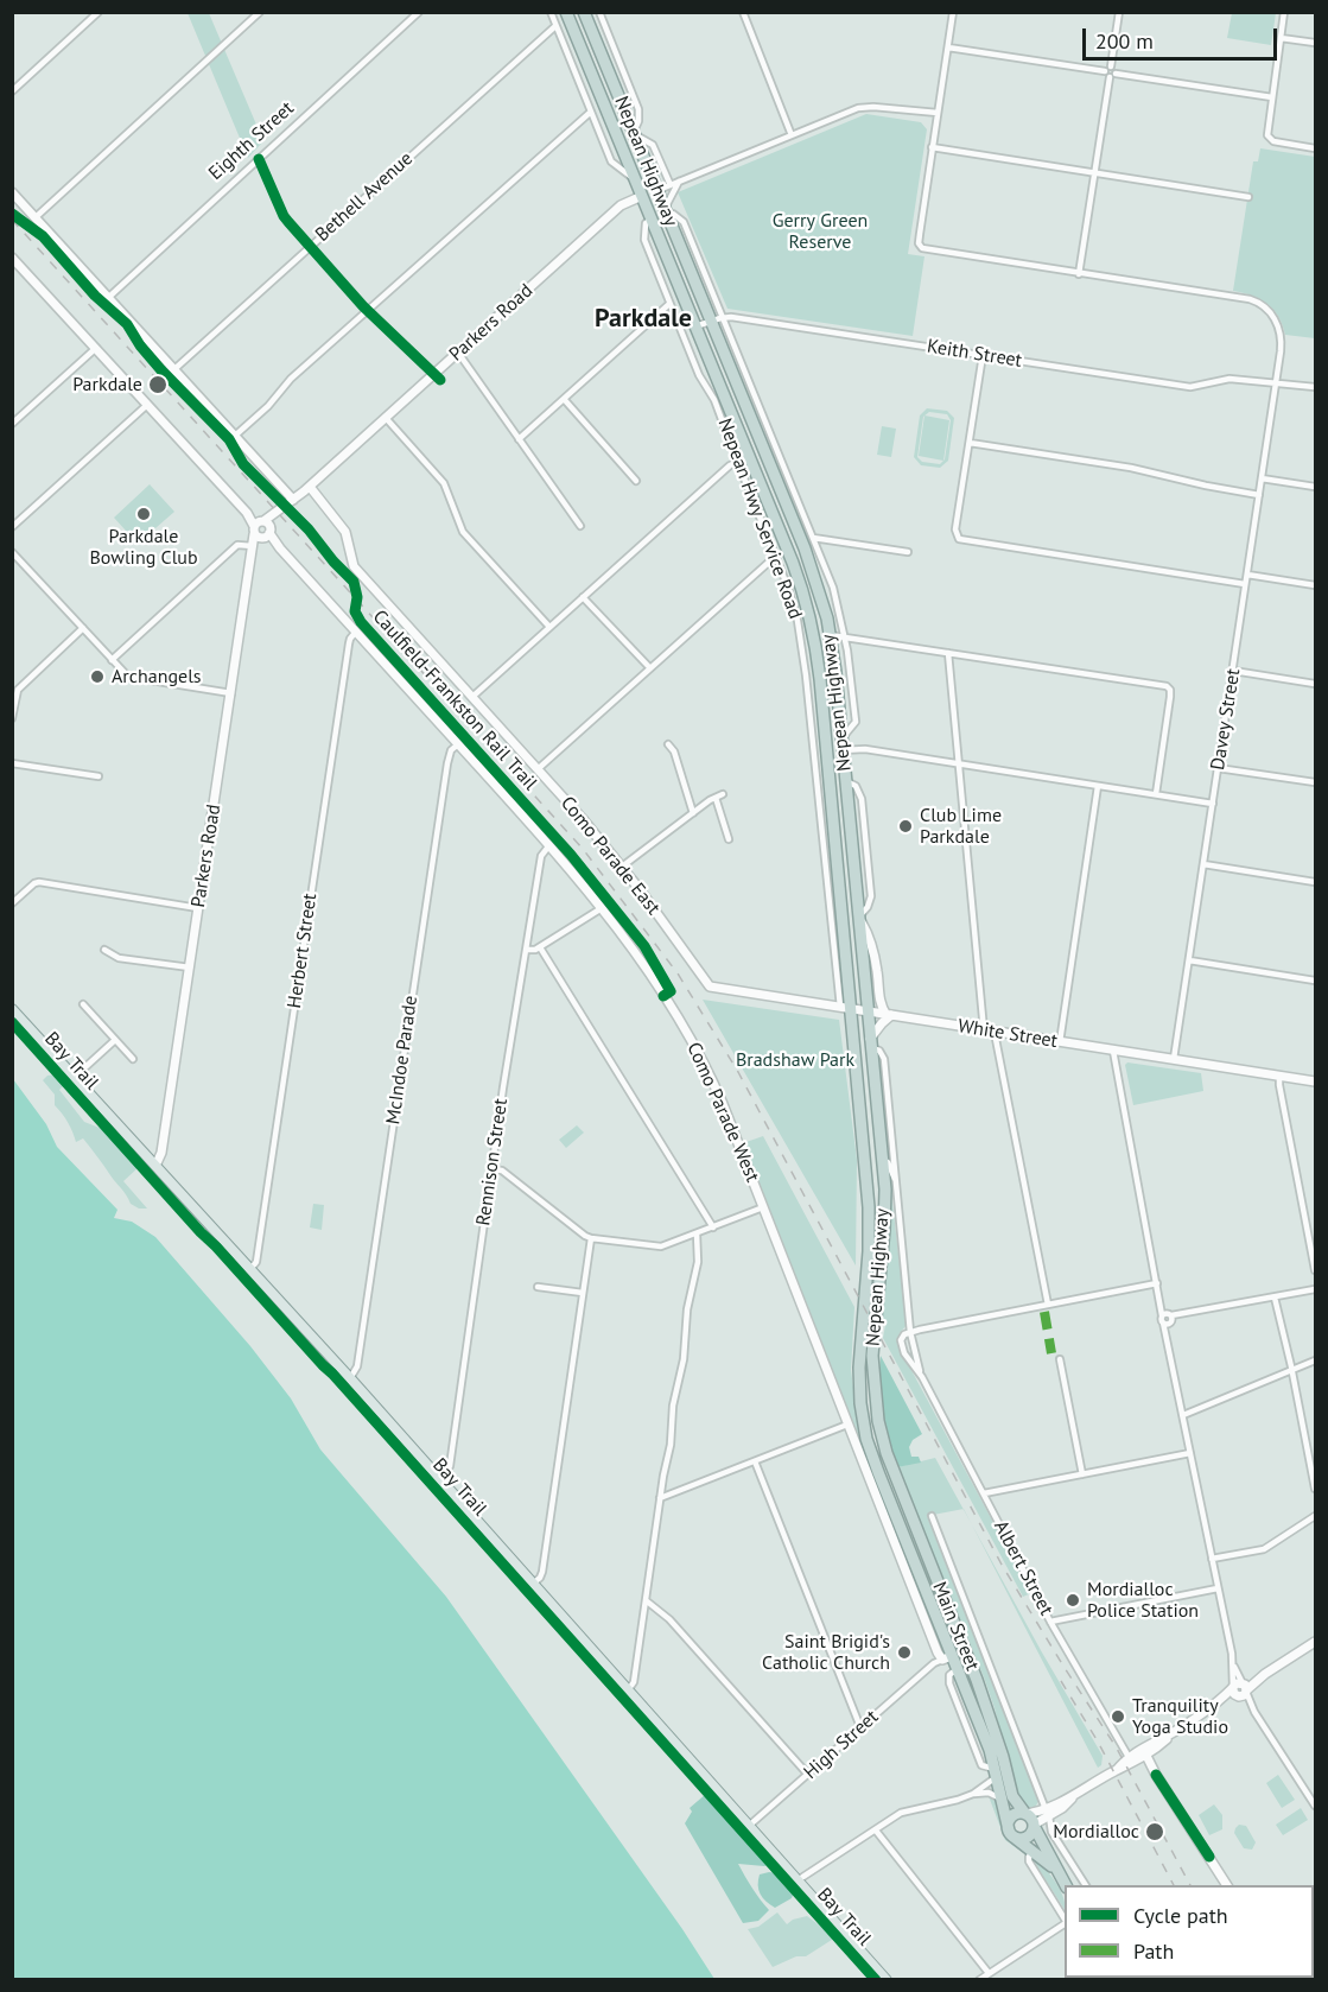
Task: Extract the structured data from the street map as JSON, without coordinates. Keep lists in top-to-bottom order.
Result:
{
  "streets": {
    "highway": ["Nepean Highway", "Main Street"],
    "street": [
      "Eighth Street",
      "Bethell Avenue",
      "Parkers Road",
      "Keith Street",
      "Nepean Hwy Service Road",
      "Davey Street",
      "Como Parade East",
      "Herbert Street",
      "White Street",
      "McIndoe Parade",
      "Como Parade West",
      "Rennison Street",
      "Albert Street",
      "High Street"
    ],
    "cycle path": ["Caulfield-Frankston Rail Trail", "Bay Trail"]
  },
  "crossings": [
    ["Nepean Highway", "Parkers Road"],
    ["Nepean Highway", "Keith Street"],
    ["Nepean Highway", "Nepean Hwy Service Road"],
    ["Nepean Highway", "White Street"],
    ["Nepean Highway", "Main Street"],
    ["Parkers Road", "Como Parade East"],
    ["Parkers Road", "Como Parade West"],
    ["Keith Street", "Nepean Hwy Service Road"],
    ["Keith Street", "Davey Street"],
    ["Nepean Hwy Service Road", "White Street"],
    ["Davey Street", "White Street"],
    ["Como Parade East", "White Street"],
    ["Herbert Street", "Como Parade West"],
    ["McIndoe Parade", "Como Parade West"],
    ["Como Parade West", "Rennison Street"],
    ["Como Parade West", "Main Street"],
    ["Main Street", "High Street"]
  ],
  "districts": ["Parkdale"],
  "parks": ["Gerry Green Reserve", "Bradshaw Park"],
  "places": [
    "Parkdale",
    "Parkdale Bowling Club",
    "Archangels",
    "Club Lime Parkdale",
    "Mordialloc Police Station",
    "Saint Brigid's Catholic Church",
    "Tranquility Yoga Studio",
    "Mordialloc"
  ],
  "legend": ["Cycle path", "Path"],
  "scale_bar": "200 m"
}
